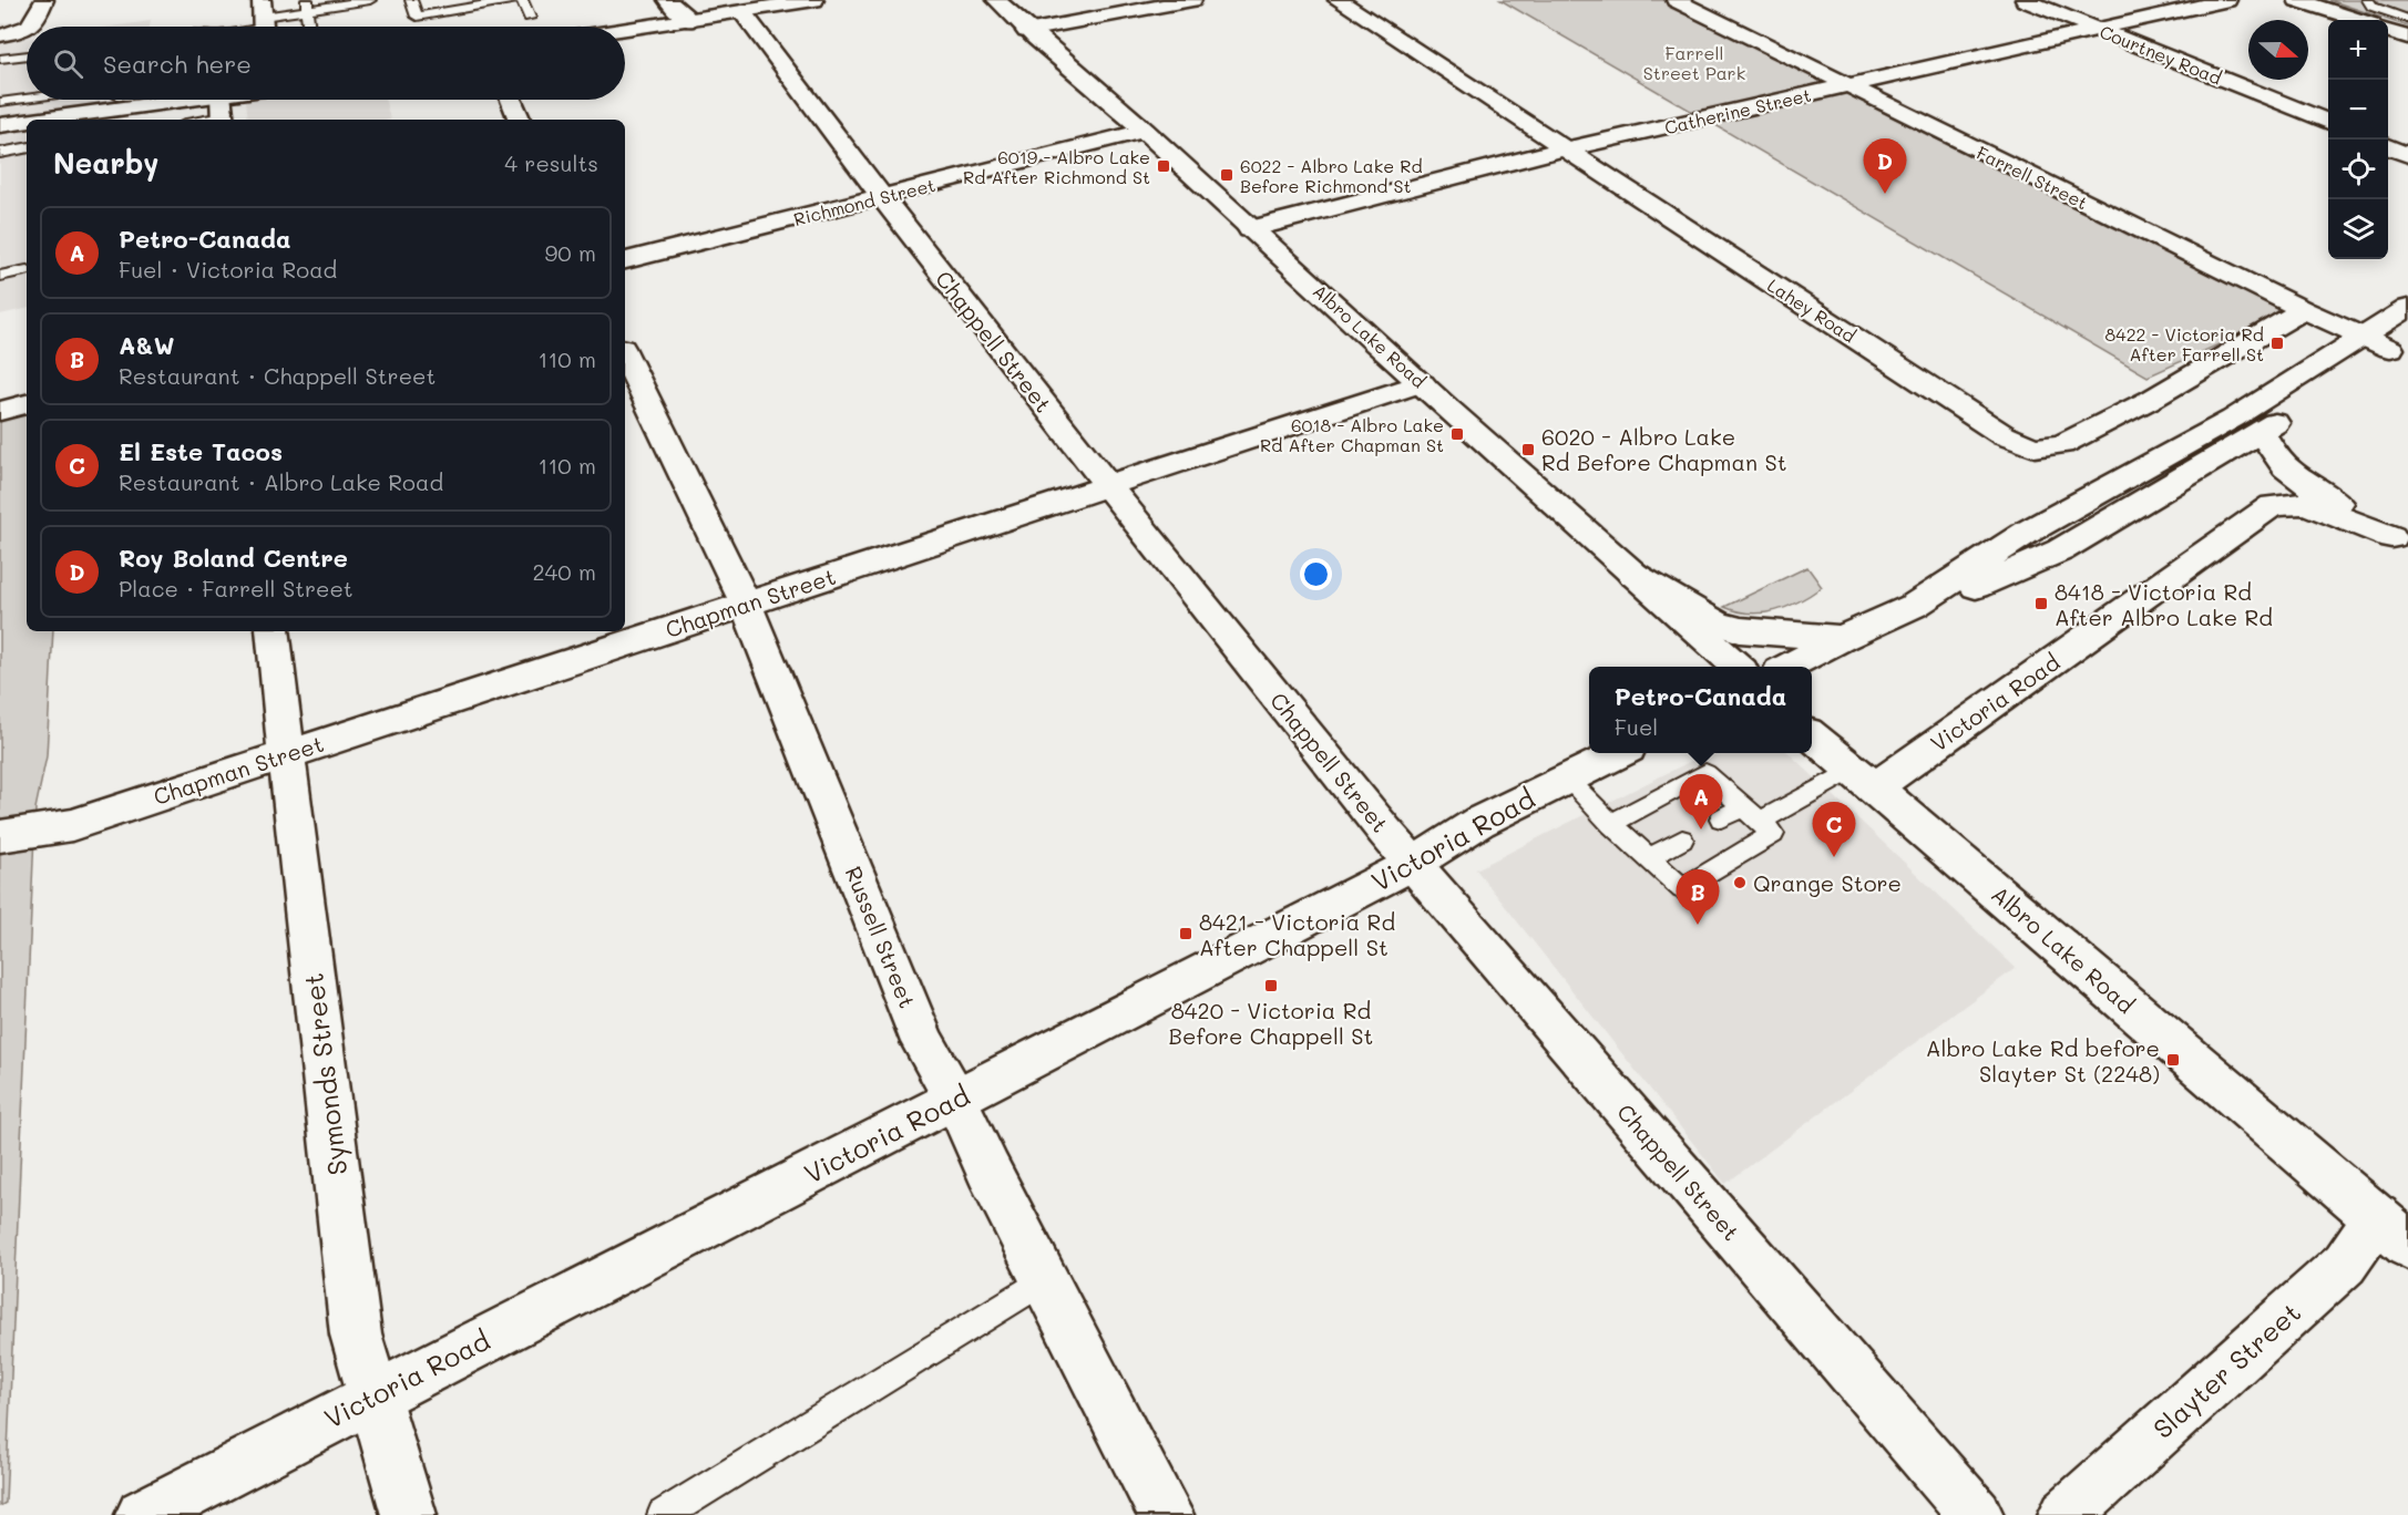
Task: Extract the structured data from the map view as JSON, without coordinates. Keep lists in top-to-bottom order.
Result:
{
  "streets": {
    "street": [
      "Courtney Road",
      "Catherine Street",
      "Farrell Street",
      "Richmond Street",
      "Lahey Road",
      "Albro Lake Road",
      "Chappell Street",
      "Chapman Street",
      "Victoria Road",
      "Russell Street",
      "Symonds Street",
      "Slayter Street"
    ]
  },
  "crossings": [
    ["Courtney Road", "Catherine Street"],
    ["Catherine Street", "Farrell Street"],
    ["Catherine Street", "Lahey Road"],
    ["Catherine Street", "Albro Lake Road"],
    ["Farrell Street", "Lahey Road"],
    ["Richmond Street", "Albro Lake Road"],
    ["Richmond Street", "Chappell Street"],
    ["Albro Lake Road", "Chapman Street"],
    ["Albro Lake Road", "Victoria Road"],
    ["Albro Lake Road", "Slayter Street"],
    ["Chappell Street", "Chapman Street"],
    ["Chappell Street", "Victoria Road"],
    ["Chapman Street", "Russell Street"],
    ["Chapman Street", "Symonds Street"],
    ["Victoria Road", "Russell Street"],
    ["Victoria Road", "Symonds Street"]
  ],
  "parks": ["Farrell Street Park"],
  "places": {
    "transit": [
      "6019 - Albro Lake Rd After Richmond St",
      "6022 - Albro Lake Rd Before Richmond St",
      "8422 - Victoria Rd After Farrell St",
      "6018 - Albro Lake Rd After Chapman St",
      "6020 - Albro Lake Rd Before Chapman St",
      "8418 - Victoria Rd After Albro Lake Rd",
      "8421 - Victoria Rd After Chappell St",
      "8420 - Victoria Rd Before Chappell St",
      "Albro Lake Rd before Slayter St (2248)"
    ],
    "other": ["Qrange Store"]
  },
  "north": "right",
  "page": {
    "map_buttons": ["+", "−"],
    "search": "Search here",
    "heading": ["Nearby", "4 results"],
    "pins": [
      "D",
      "A",
      "C",
      "B"
    ],
    "list": [
      {
        "mark": "A",
        "name": "Petro-Canada",
        "note": "Fuel · Victoria Road",
        "value": "90 m"
      },
      {
        "mark": "B",
        "name": "A&W",
        "note": "Restaurant · Chappell Street",
        "value": "110 m"
      },
      {
        "mark": "C",
        "name": "El Este Tacos",
        "note": "Restaurant · Albro Lake Road",
        "value": "110 m"
      },
      {
        "mark": "D",
        "name": "Roy Boland Centre",
        "note": "Place · Farrell Street",
        "value": "240 m"
      }
    ],
    "popup": ["Petro-Canada", "Fuel"]
  }
}
